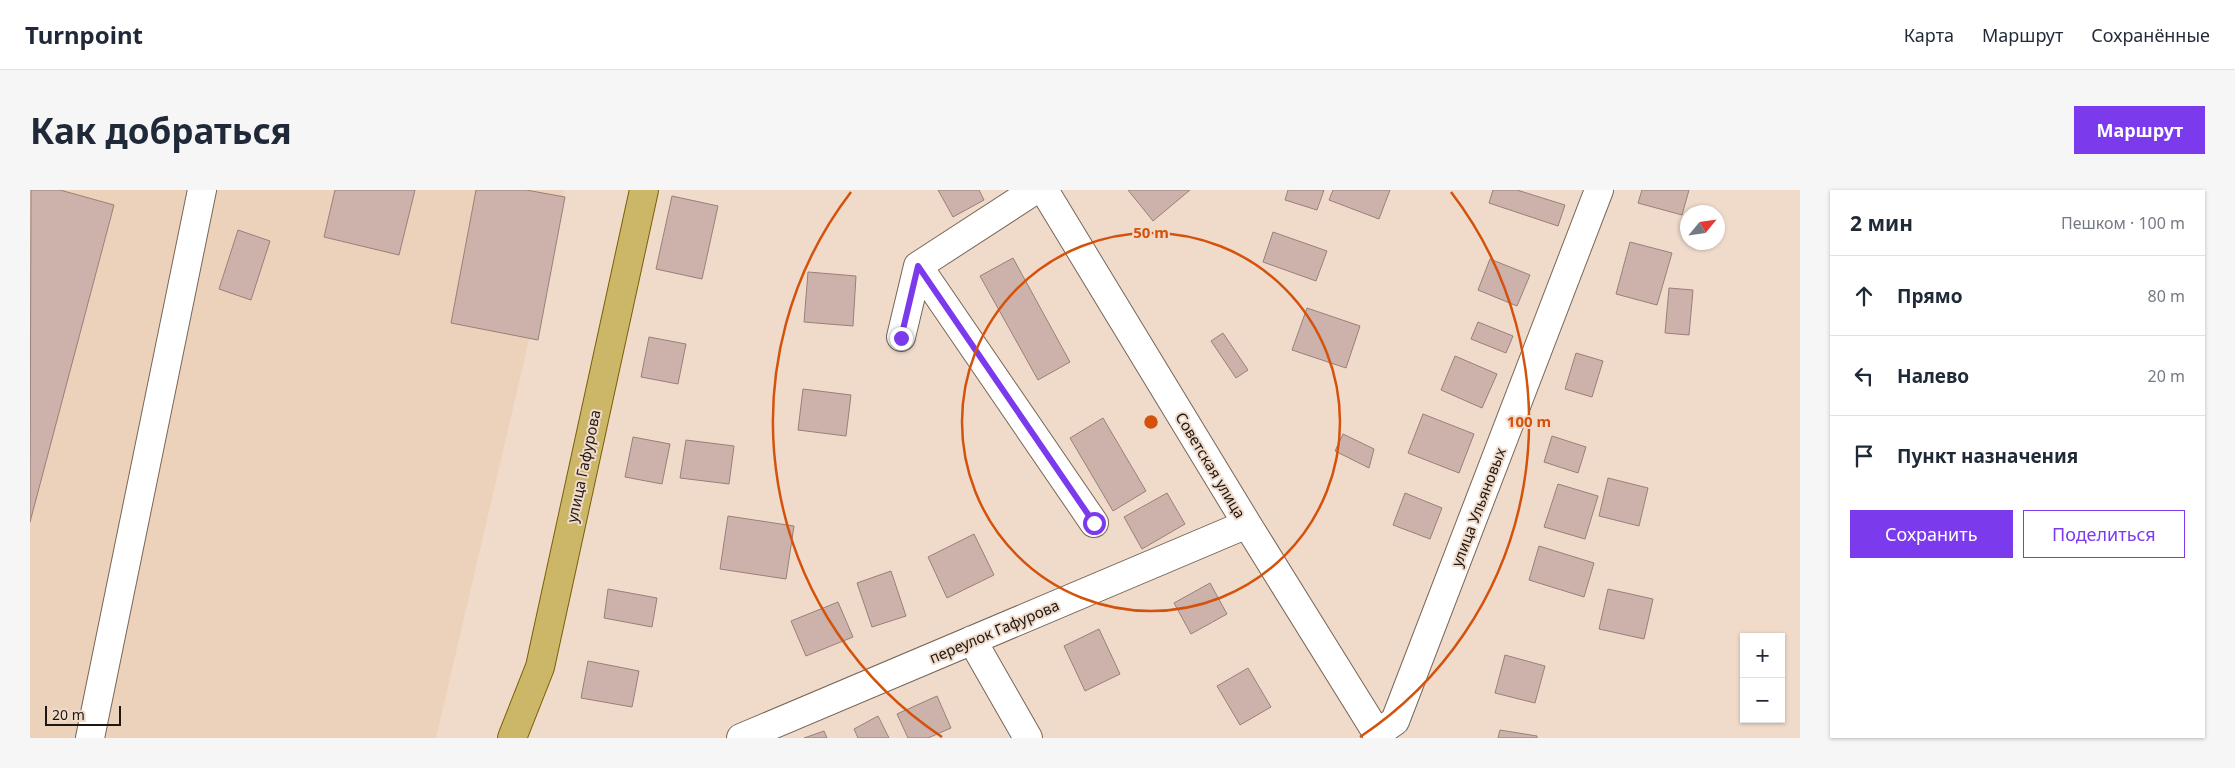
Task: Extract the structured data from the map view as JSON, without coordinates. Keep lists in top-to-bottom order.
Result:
{
  "streets": {
    "main road": ["улица Гафурова"],
    "street": ["Советская улица", "улица Ульяновых", "переулок Гафурова"]
  },
  "crossings": [
    ["Советская улица", "улица Ульяновых"],
    ["Советская улица", "переулок Гафурова"]
  ],
  "scale_bar": "20 m",
  "north": "top right",
  "page": {
    "header": "Turnpoint",
    "nav": ["Карта", "Маршрут", "Сохранённые"],
    "buttons": [
      "Маршрут",
      ["Сохранить", "Поделиться"]
    ],
    "title": "Как добраться",
    "heading": ["2 мин", "Пешком · 100 m"],
    "list": [
      ["Прямо", "80 m"],
      ["Налево", "20 m"],
      "Пункт назначения"
    ],
    "map_buttons": ["+", "−"],
    "scale": "20 m"
  },
  "rings": ["50 m", "100 m"]
}
